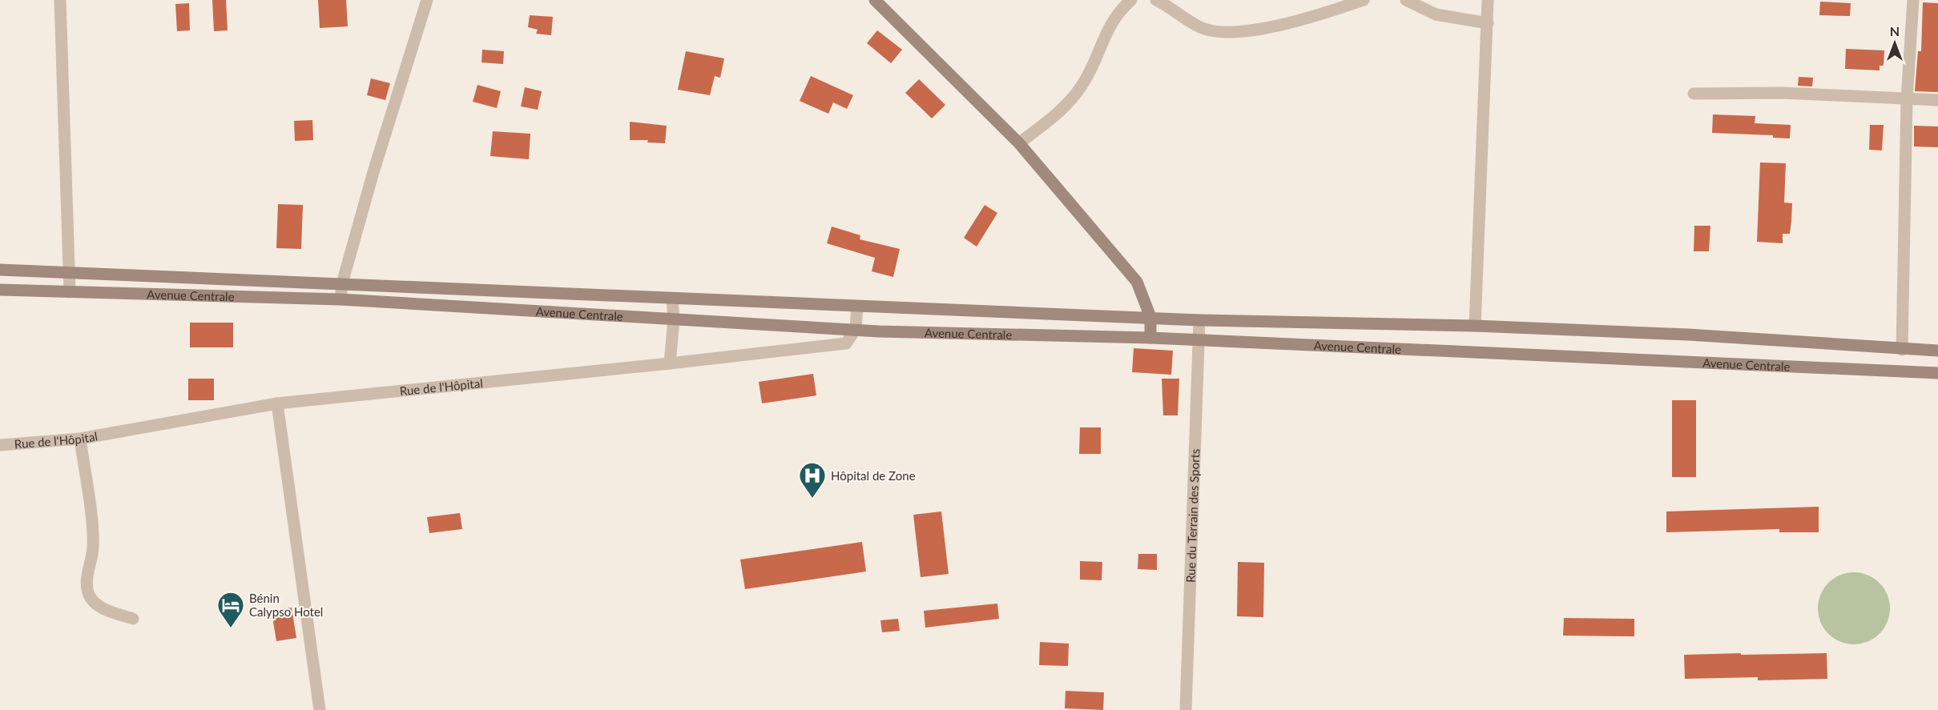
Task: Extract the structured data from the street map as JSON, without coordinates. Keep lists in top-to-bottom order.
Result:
{
  "streets": {
    "street": ["Avenue Centrale", "Rue de l'Hôpital", "Rue du Terrain des Sports"]
  },
  "crossings": [
    ["Avenue Centrale", "Rue de l'Hôpital"],
    ["Avenue Centrale", "Rue du Terrain des Sports"]
  ],
  "places": {
    "hospital": ["Hôpital de Zone"],
    "hotel": ["Bénin Calypso Hotel"]
  },
  "north": "top"
}
